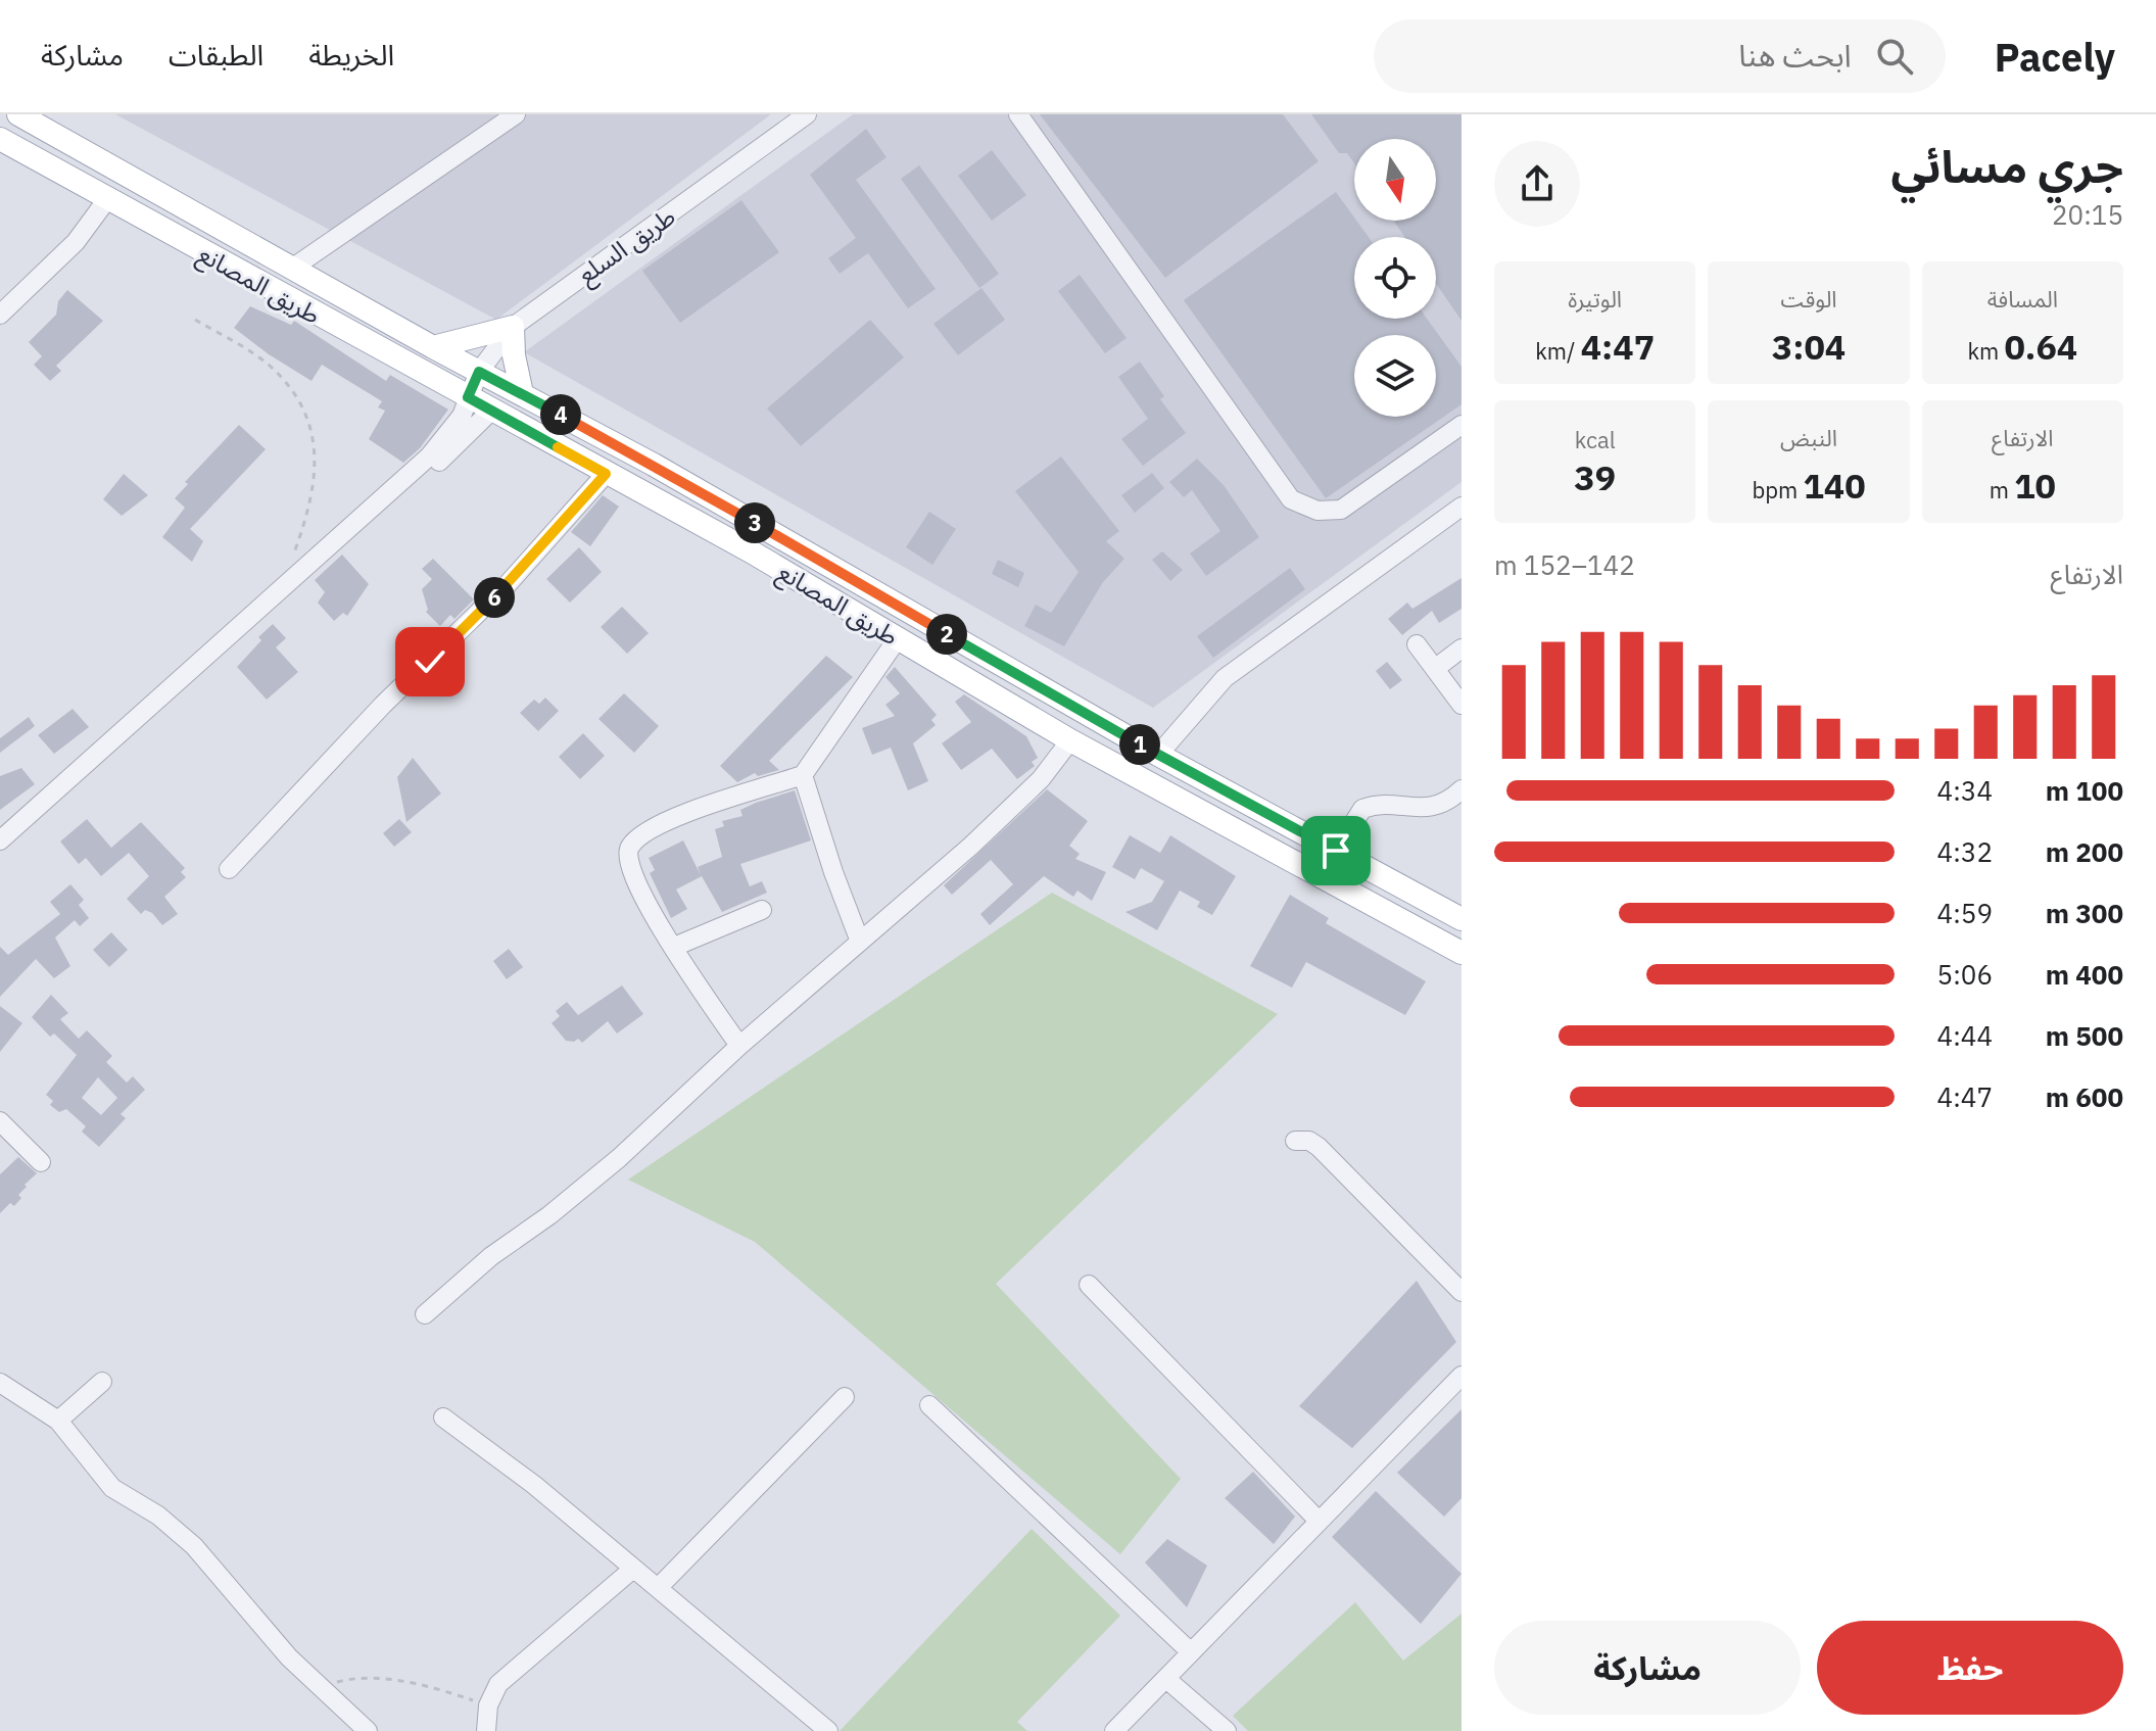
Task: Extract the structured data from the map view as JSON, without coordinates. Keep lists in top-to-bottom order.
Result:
{
  "streets": {
    "main road": ["طريق المصانع"],
    "street": ["طريق السلع"]
  },
  "crossings": [
    ["طريق السلع", "طريق المصانع"]
  ],
  "north": "bottom",
  "page": {
    "header": "Pacely",
    "search": "ابحث هنا",
    "nav": ["الخريطة", "الطبقات", "مشاركة"],
    "heading": ["جري مسائي", "20:15"],
    "stats": [
      ["المسافة", "0.64 km"],
      ["الوقت", "3:04"],
      ["الوتيرة", "4:47 /km"],
      ["الارتفاع", "10 m"],
      ["النبض", "140 bpm"],
      ["kcal", "39"]
    ],
    "pins": [
      "4",
      "3",
      "6",
      "2",
      "1"
    ],
    "chart": ["الارتفاع", "142–152 m"],
    "list": [
      {
        "name": "100 m",
        "note": "4:34"
      },
      {
        "name": "200 m",
        "note": "4:32"
      },
      {
        "name": "300 m",
        "note": "4:59"
      },
      {
        "name": "400 m",
        "note": "5:06"
      },
      {
        "name": "500 m",
        "note": "4:44"
      },
      {
        "name": "600 m",
        "note": "4:47"
      }
    ],
    "buttons": ["حفظ", "مشاركة"]
  }
}
